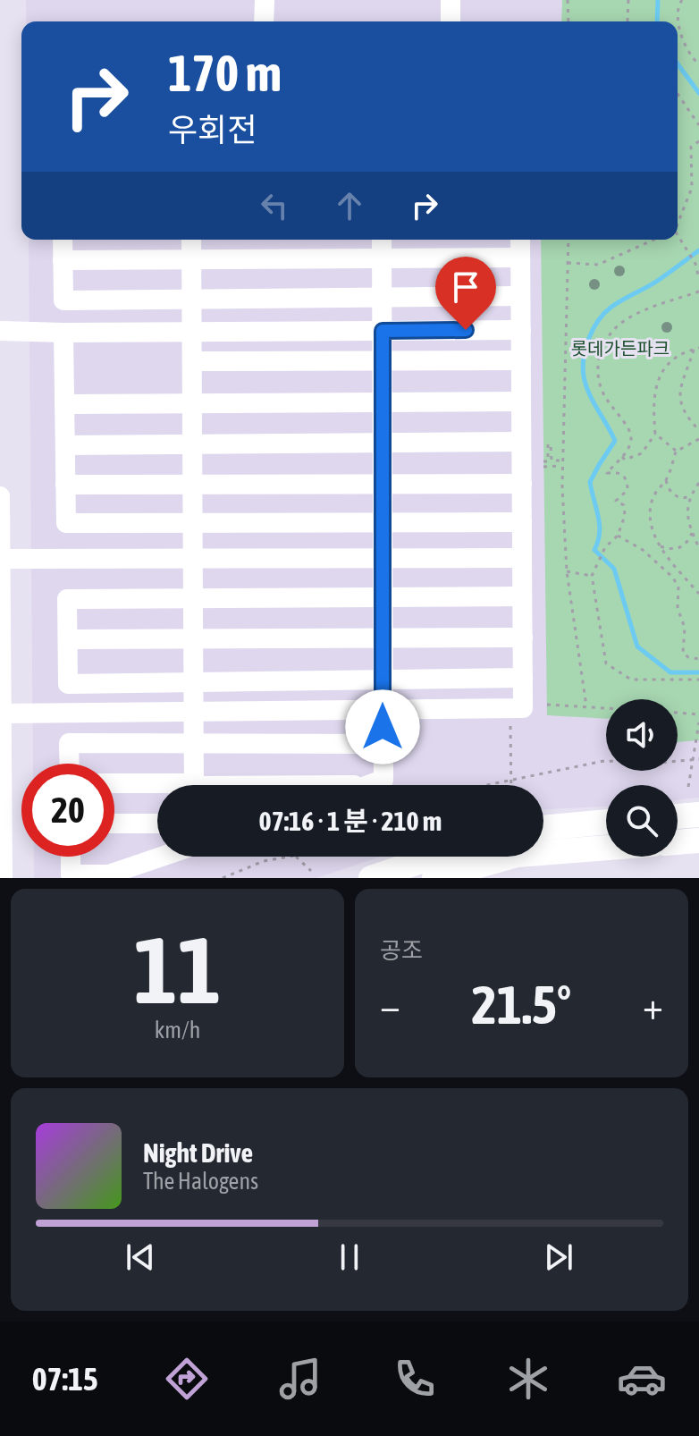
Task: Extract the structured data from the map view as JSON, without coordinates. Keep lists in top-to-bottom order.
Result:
{
  "parks": ["롯데가든파크"],
  "page": {
    "turn": ["170 m", "우회전"],
    "limit": "20",
    "trip": "07:16 · 1 분 · 210 m",
    "tile": [
      ["11", "km/h"],
      "공조"
    ],
    "heat": ["−", "21.5°", "+"],
    "song": ["Night Drive", "The Halogens"],
    "tabs": "07:15"
  }
}
